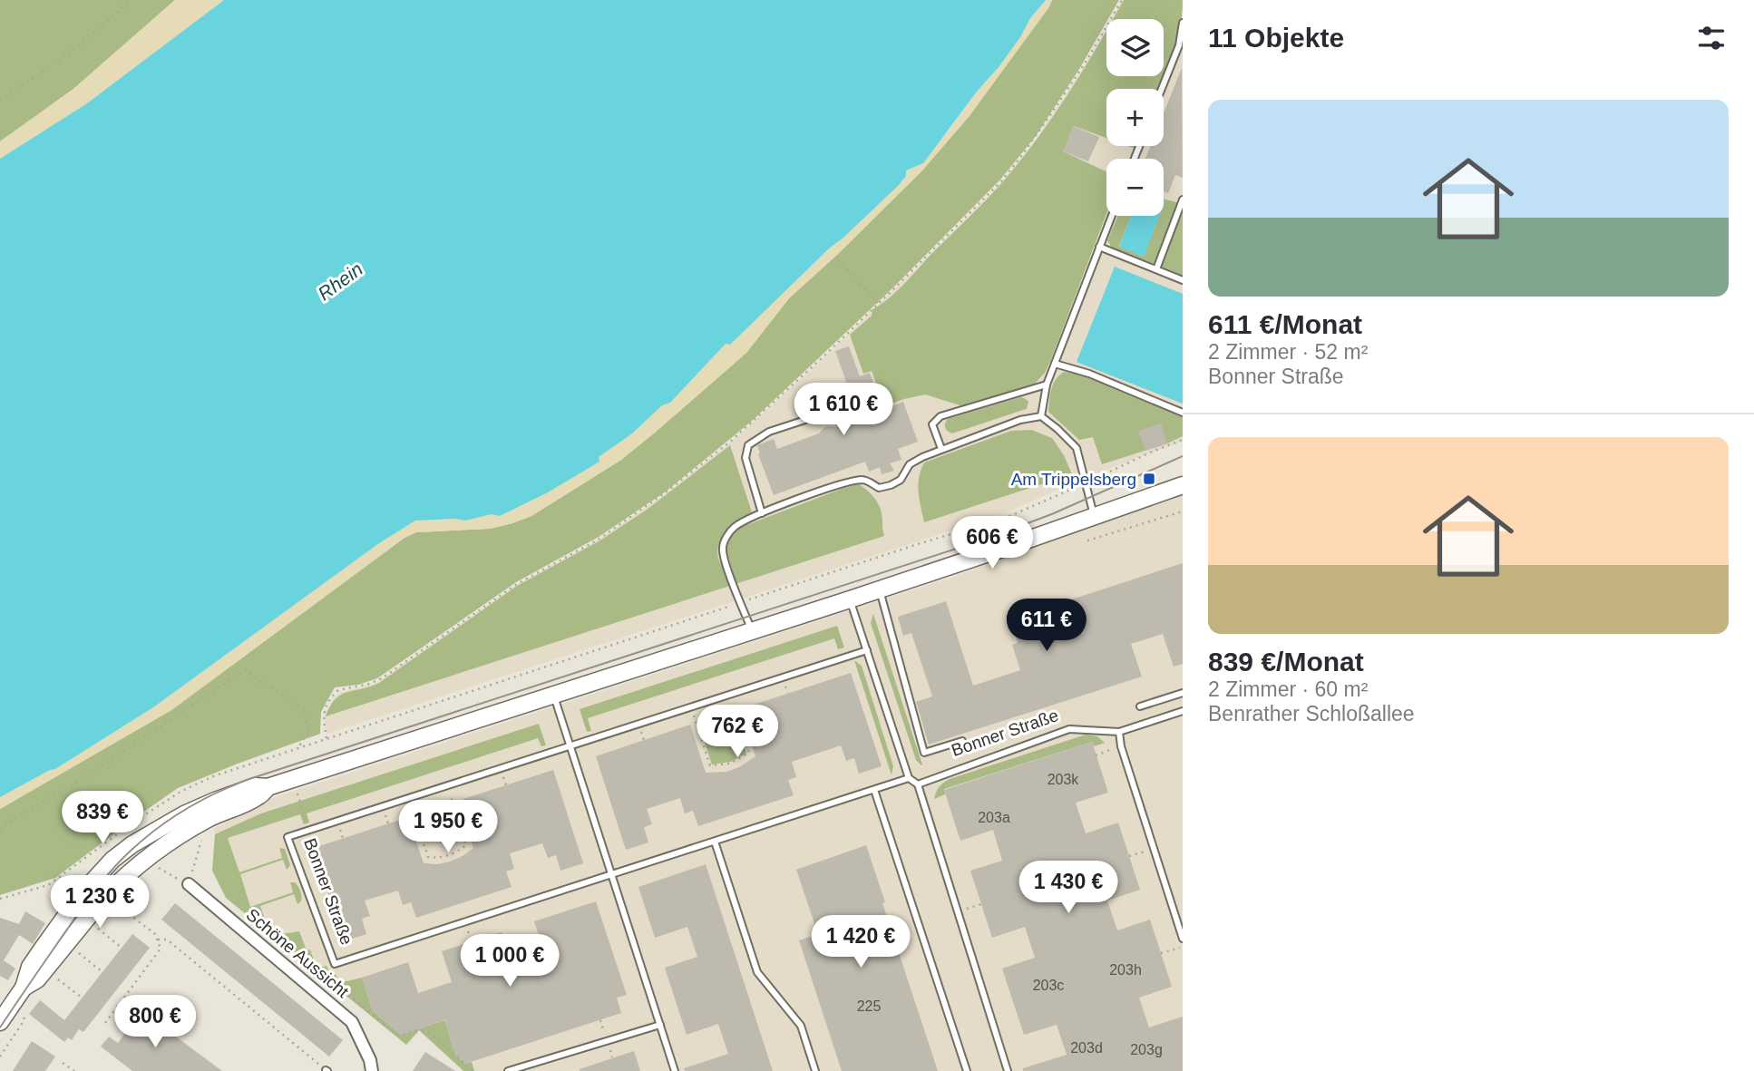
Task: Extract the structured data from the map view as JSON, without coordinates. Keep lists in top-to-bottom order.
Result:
{
  "streets": {
    "street": ["Schöne Aussicht"],
    "lane": ["Bonner Straße"]
  },
  "water": ["Rhein"],
  "places": {
    "transit": ["Am Trippelsberg"]
  },
  "house_numbers": [
    "203k",
    "203a",
    "203h",
    "203c",
    "225",
    "203d",
    "203g"
  ],
  "page": {
    "heading": "11 Objekte",
    "map_buttons": ["+", "−"],
    "list": [
      {
        "name": "611 €/Monat",
        "note": "2 Zimmer · 52 m² · Bonner Straße"
      },
      {
        "name": "839 €/Monat",
        "note": "2 Zimmer · 60 m² · Benrather Schloßallee"
      }
    ],
    "price": [
      "1 610 €",
      "606 €",
      "611 €",
      "762 €",
      "839 €",
      "1 950 €",
      "1 430 €",
      "1 230 €",
      "1 420 €",
      "1 000 €",
      "800 €"
    ]
  }
}
